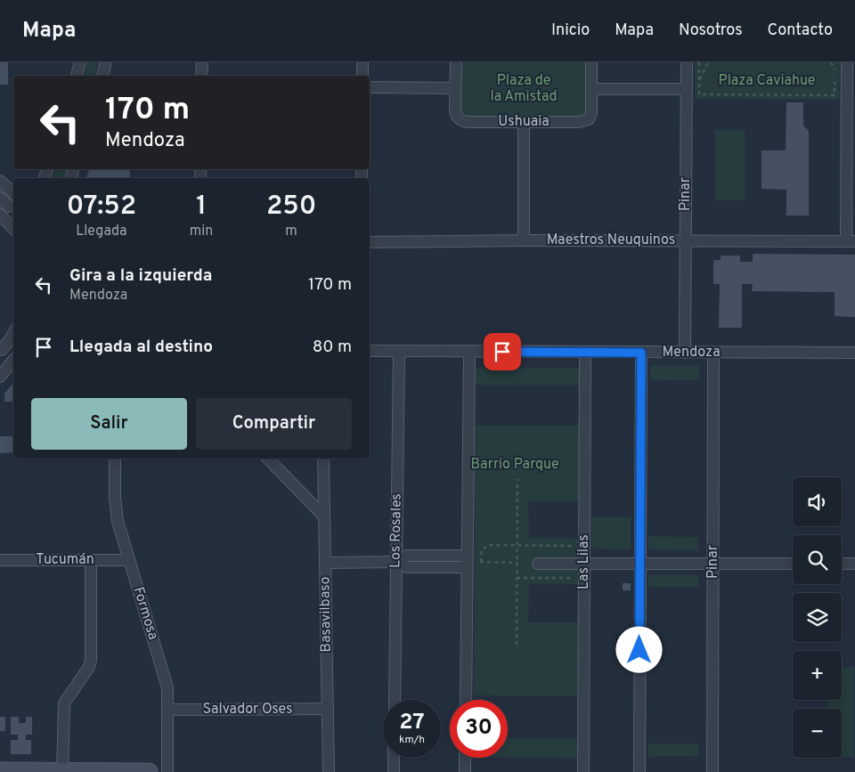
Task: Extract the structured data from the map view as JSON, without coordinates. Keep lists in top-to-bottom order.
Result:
{
  "streets": {
    "street": [
      "Ushuaia",
      "Pinar",
      "Maestros Neuquinos",
      "Mendoza",
      "Los Rosales",
      "Tucumán",
      "Las Lilas",
      "Formosa",
      "Basavilbaso",
      "Salvador Oses"
    ]
  },
  "crossings": [
    ["Pinar", "Maestros Neuquinos"],
    ["Pinar", "Mendoza"],
    ["Mendoza", "Los Rosales"],
    ["Mendoza", "Las Lilas"],
    ["Tucumán", "Formosa"],
    ["Formosa", "Salvador Oses"],
    ["Basavilbaso", "Salvador Oses"]
  ],
  "parks": ["Plaza de la Amistad", "Plaza Caviahue", "Barrio Parque"],
  "page": {
    "header": "Mapa",
    "nav": [
      "Inicio",
      "Mapa",
      "Nosotros",
      "Contacto"
    ],
    "turn": ["170 m", "Mendoza"],
    "eta": [
      "07:52",
      "Llegada",
      "1",
      "min",
      "250",
      "m"
    ],
    "list": [
      {
        "name": "Gira a la izquierda",
        "note": "Mendoza",
        "value": "170 m"
      },
      {
        "name": "Llegada al destino",
        "value": "80 m"
      }
    ],
    "buttons": ["Salir", "Compartir"],
    "map_buttons": ["+", "−"],
    "speed": "27 km/h",
    "limit": "30"
  }
}
